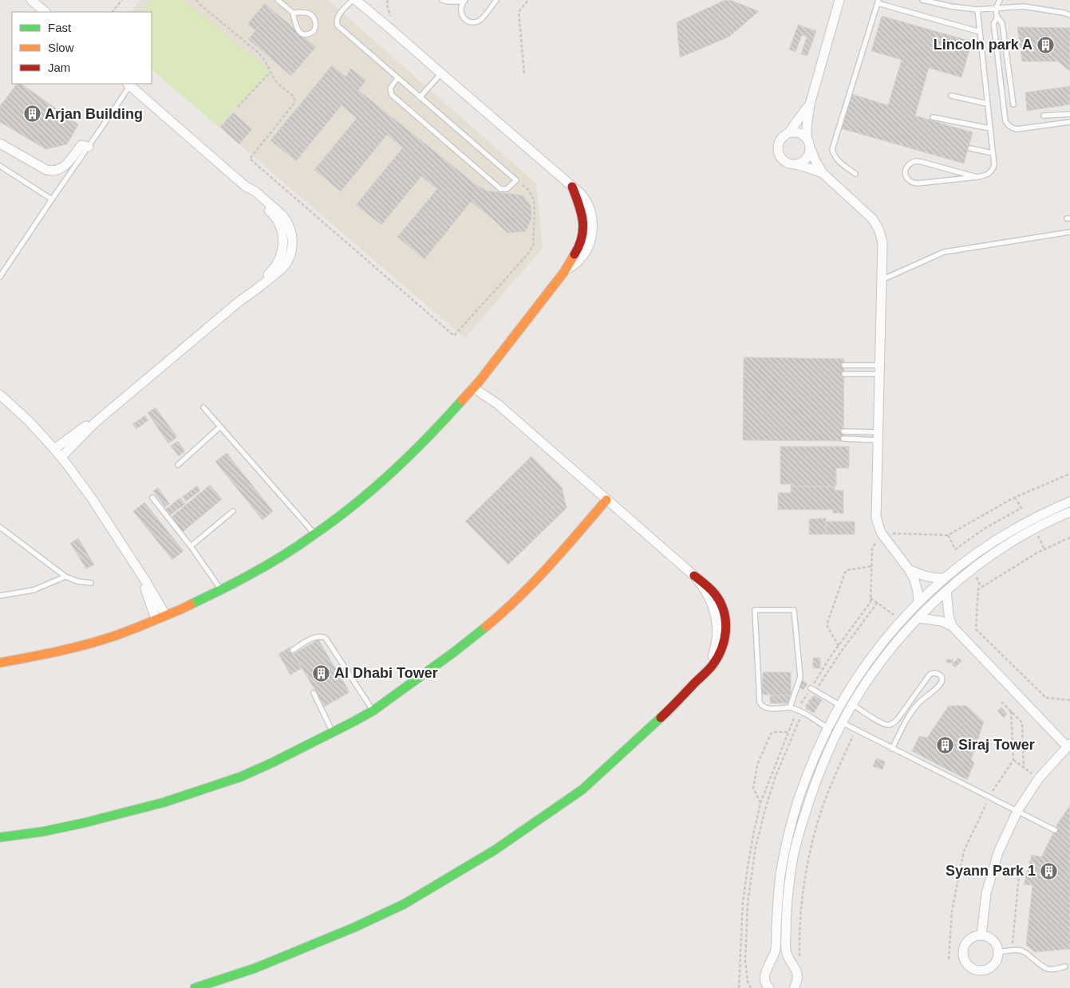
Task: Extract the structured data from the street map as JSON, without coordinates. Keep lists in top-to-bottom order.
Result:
{
  "places": {
    "building": [
      "Lincoln park A",
      "Arjan Building",
      "Al Dhabi Tower",
      "Siraj Tower",
      "Syann Park 1"
    ]
  },
  "legend": ["Fast", "Slow", "Jam"]
}
